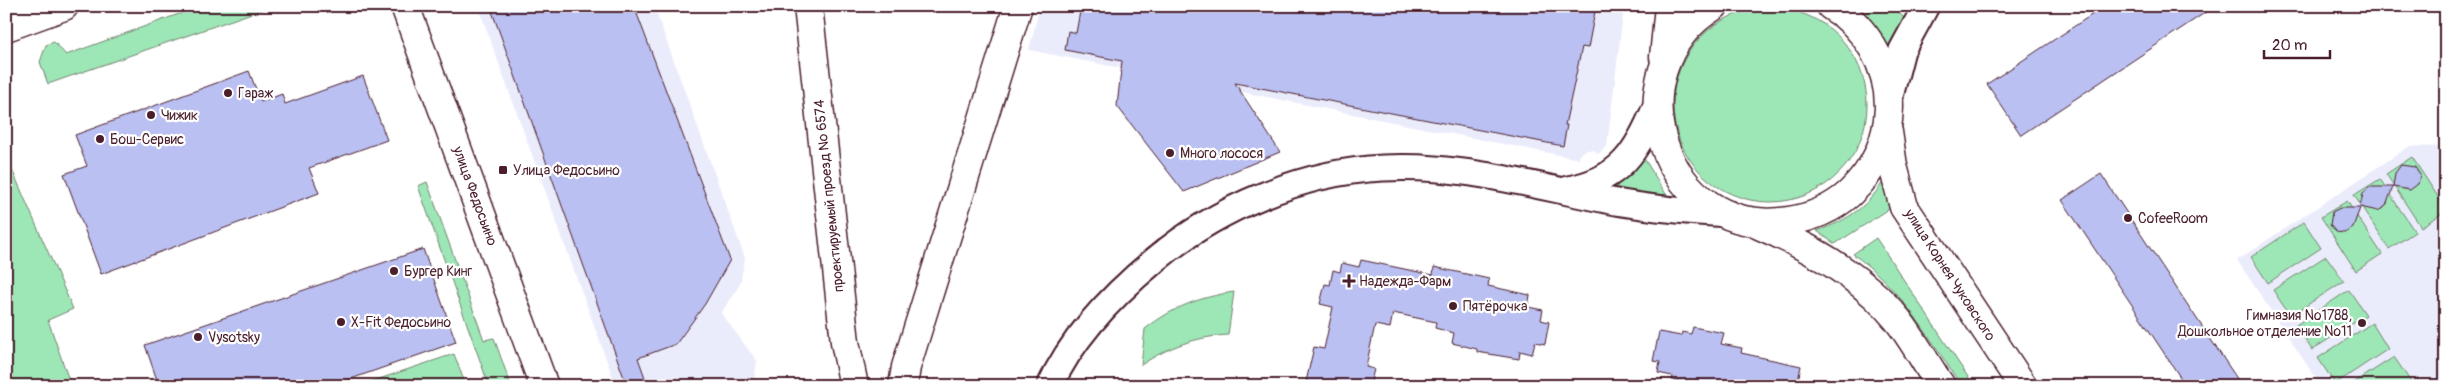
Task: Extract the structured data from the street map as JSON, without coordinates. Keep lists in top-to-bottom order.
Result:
{
  "streets": {
    "street": ["улица Федосьино", "проектируемый проезд № 6574", "улица Корнея Чуковского"]
  },
  "places": {
    "other": [
      "Гараж",
      "Чижик",
      "Бош-Сервис",
      "Много лосося",
      "CofeeRoom",
      "Бургер Кинг",
      "Пятёрочка",
      "X-Fit Федосьино",
      "Гимназия №1788, Дошкольное отделение №11",
      "Vysotsky"
    ],
    "transit": ["Улица Федосьино"],
    "health": ["Надежда-Фарм"]
  },
  "scale_bar": "20 m"
}
